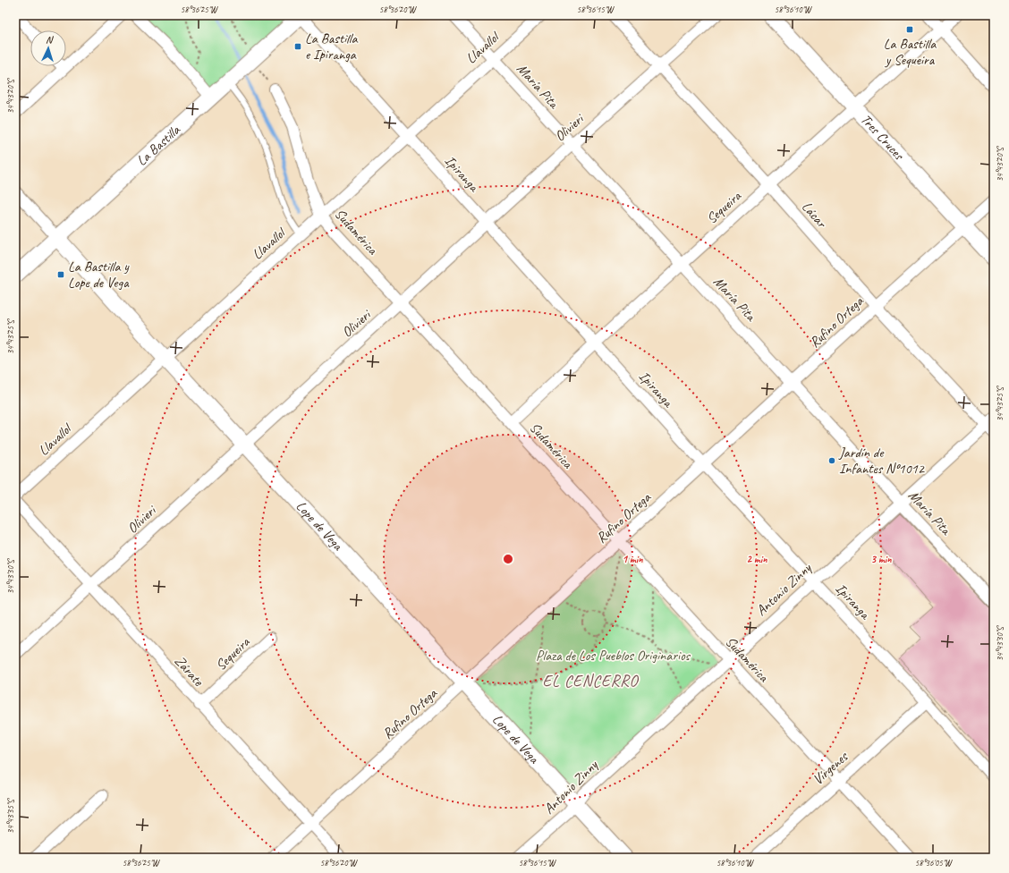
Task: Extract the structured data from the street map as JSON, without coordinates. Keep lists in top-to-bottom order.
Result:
{
  "streets": {
    "street": [
      "Llavallol",
      "María Pita",
      "Olivieri",
      "Tres Cruces",
      "La Bastilla",
      "Ipiranga",
      "Sequeira",
      "Lácar",
      "Sudamérica",
      "Rufino Ortega",
      "Lope de Vega",
      "Antonio Zinny",
      "Zárate",
      "Vírgenes"
    ]
  },
  "crossings": [
    ["Llavallol", "María Pita"],
    ["Llavallol", "Ipiranga"],
    ["Llavallol", "Sudamérica"],
    ["Llavallol", "Lope de Vega"],
    ["María Pita", "Olivieri"],
    ["María Pita", "Sequeira"],
    ["María Pita", "Rufino Ortega"],
    ["María Pita", "Antonio Zinny"],
    ["Olivieri", "Ipiranga"],
    ["Olivieri", "Lácar"],
    ["Olivieri", "Sudamérica"],
    ["Olivieri", "Lope de Vega"],
    ["Olivieri", "Zárate"],
    ["Tres Cruces", "Sequeira"],
    ["Tres Cruces", "Rufino Ortega"],
    ["La Bastilla", "Ipiranga"],
    ["La Bastilla", "Lope de Vega"],
    ["Ipiranga", "Sequeira"],
    ["Ipiranga", "Rufino Ortega"],
    ["Ipiranga", "Antonio Zinny"],
    ["Ipiranga", "Vírgenes"],
    ["Sequeira", "Lácar"],
    ["Sequeira", "Sudamérica"],
    ["Sequeira", "Zárate"],
    ["Lácar", "Rufino Ortega"],
    ["Lácar", "Antonio Zinny"],
    ["Sudamérica", "Rufino Ortega"],
    ["Sudamérica", "Antonio Zinny"],
    ["Sudamérica", "Vírgenes"],
    ["Rufino Ortega", "Lope de Vega"],
    ["Rufino Ortega", "Zárate"],
    ["Lope de Vega", "Antonio Zinny"]
  ],
  "districts": ["EL CENCERRO"],
  "parks": ["Plaza de Los Pueblos Originarios"],
  "places": {
    "transit": ["La Bastilla y Sequeira", "La Bastilla e Ipiranga", "La Bastilla y Lope de Vega"],
    "other": ["Jardín de Infantes Nº1012"]
  },
  "north": "top",
  "coordinates": [
    "58°36'25\"W",
    "58°36'20\"W",
    "58°36'15\"W",
    "58°36'10\"W",
    "34°43'20\"S",
    "34°43'25\"S",
    "34°43'30\"S",
    "34°43'35\"S",
    "58°36'05\"W"
  ],
  "rings": ["1 min", "2 min", "3 min"]
}
